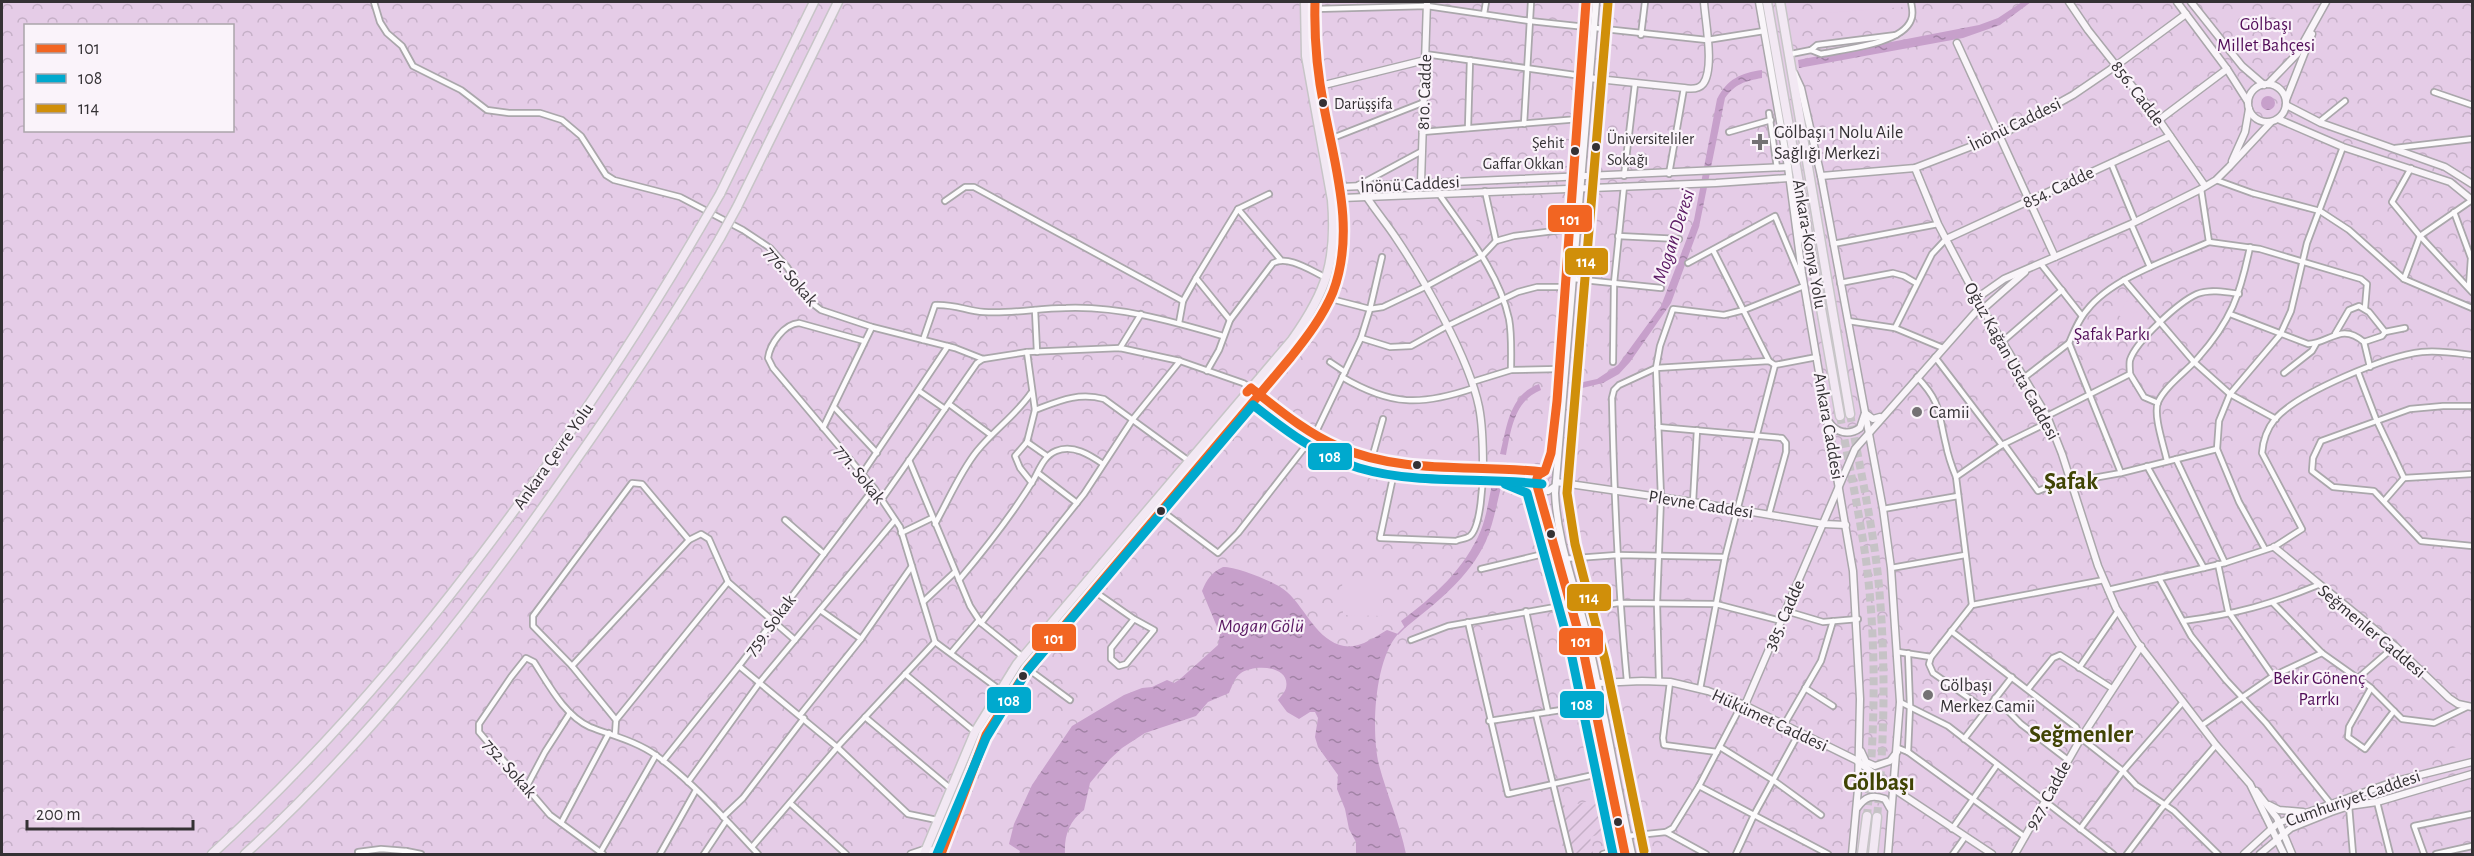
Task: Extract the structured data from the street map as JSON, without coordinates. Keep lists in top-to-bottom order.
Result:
{
  "streets": {
    "highway": ["Ankara-Konya Yolu", "Ankara Çevre Yolu"],
    "street": [
      "810. Cadde",
      "856. Cadde",
      "İnönü Caddesi",
      "854. Cadde",
      "776. Sokak",
      "Oğuz Kağan Usta Caddesi",
      "Ankara Caddesi",
      "771. Sokak",
      "Plevne Caddesi",
      "385. Cadde",
      "759. Sokak",
      "Seğmenler Caddesi",
      "Hükümet Caddesi",
      "752. Sokak",
      "927. Cadde",
      "Cumhuriyet Caddesi"
    ]
  },
  "crossings": [
    ["810. Cadde", "İnönü Caddesi"],
    ["856. Cadde", "İnönü Caddesi"],
    ["856. Cadde", "854. Cadde"],
    ["İnönü Caddesi", "Oğuz Kağan Usta Caddesi"],
    ["İnönü Caddesi", "Ankara Caddesi"],
    ["854. Cadde", "Oğuz Kağan Usta Caddesi"],
    ["Ankara-Konya Yolu", "Ankara Caddesi"],
    ["Oğuz Kağan Usta Caddesi", "385. Cadde"],
    ["Oğuz Kağan Usta Caddesi", "927. Cadde"],
    ["Oğuz Kağan Usta Caddesi", "Cumhuriyet Caddesi"],
    ["Ankara Caddesi", "Plevne Caddesi"],
    ["Ankara Caddesi", "385. Cadde"],
    ["Ankara Caddesi", "Hükümet Caddesi"],
    ["771. Sokak", "759. Sokak"],
    ["Plevne Caddesi", "385. Cadde"],
    ["385. Cadde", "Hükümet Caddesi"],
    ["759. Sokak", "752. Sokak"]
  ],
  "districts": ["Şafak", "Seğmenler", "Gölbaşı"],
  "water": ["Mogan Deresi", "Mogan Gölü"],
  "parks": ["Gölbaşı Millet Bahçesi", "Şafak Parkı", "Bekir Gönenç Parrkı"],
  "places": {
    "other": [
      "Darüşşifa",
      "Üniversiteliler Sokağı",
      "Şehit Gaffar Okkan",
      "Camii",
      "Gölbaşı Merkez Camii"
    ],
    "health": ["Gölbaşı 1 Nolu Aile Sağlığı Merkezi"]
  },
  "lines": ["transit line 101", "transit line 114", "transit line 108"],
  "legend": ["101", "108", "114"],
  "scale_bar": "200 m"
}
